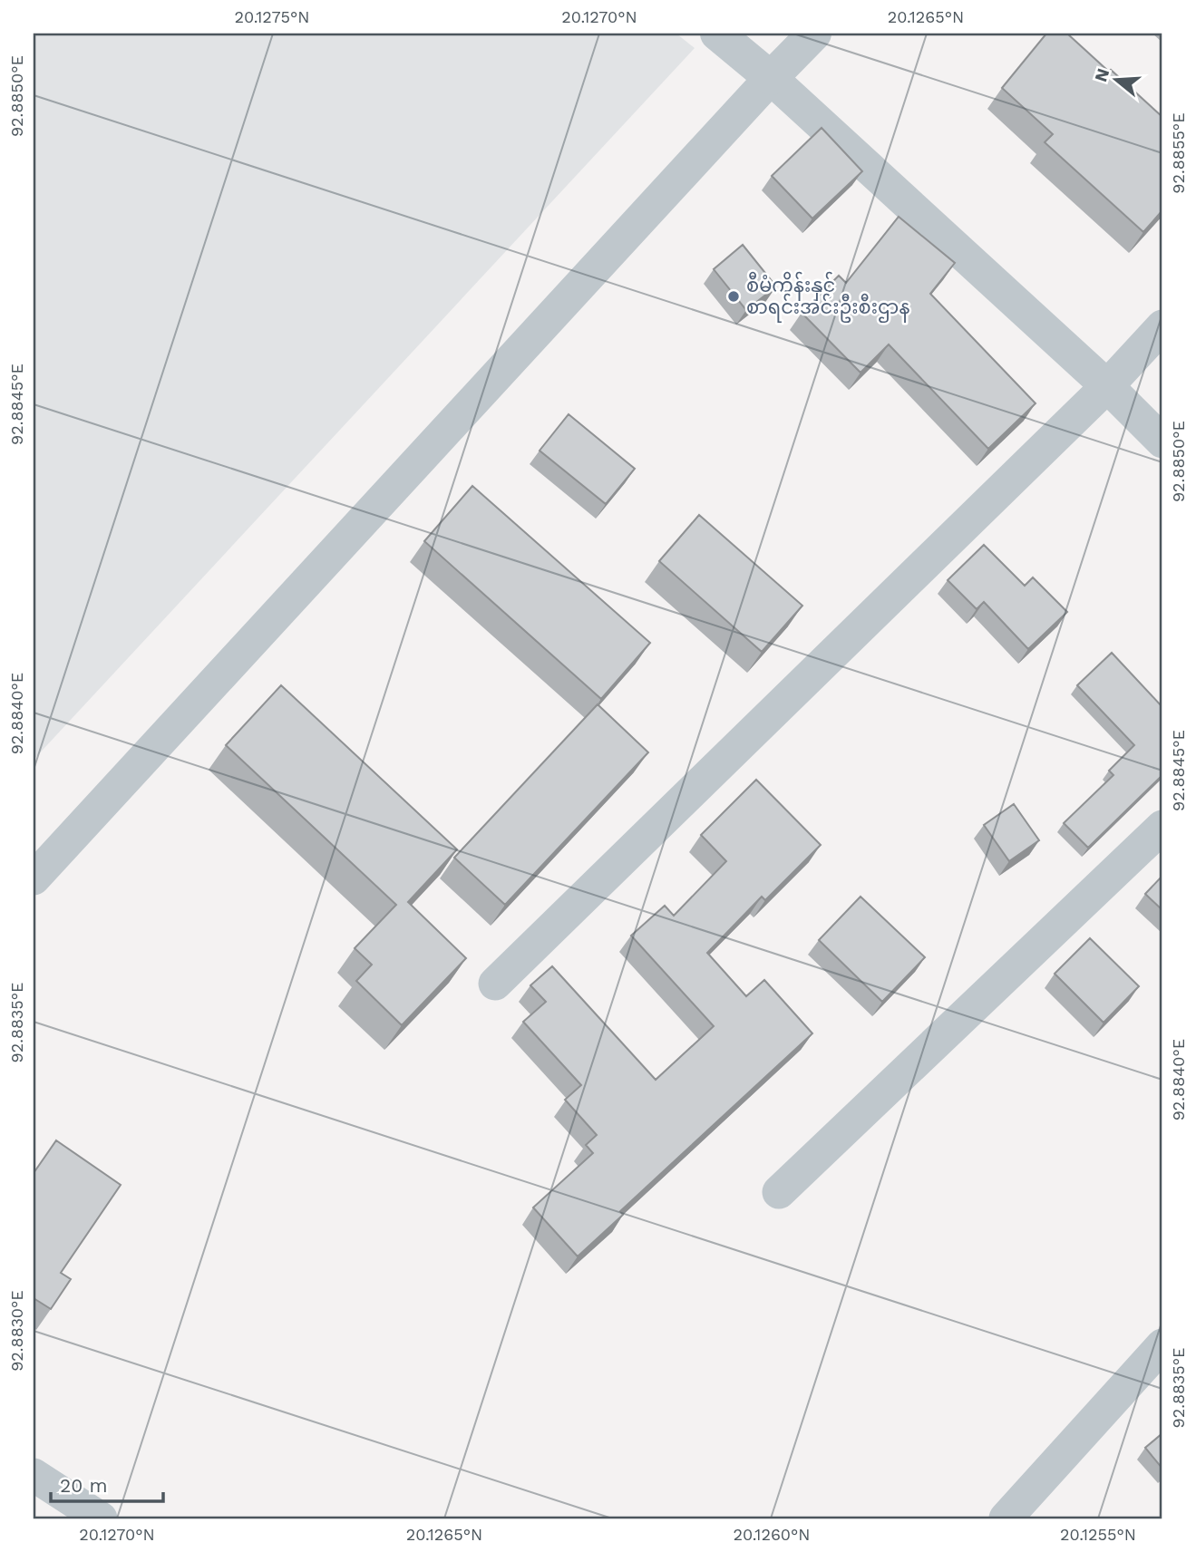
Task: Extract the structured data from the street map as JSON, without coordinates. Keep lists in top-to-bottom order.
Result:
{
  "places": ["စီမံကိန်းနှင့် စာရင်းအင်းဦးစီးဌာန"],
  "scale_bar": "20 m",
  "north": "left",
  "coordinates": [
    "20.1275°N",
    "20.1270°N",
    "20.1265°N",
    "92.8850°E",
    "92.8855°E",
    "92.8845°E",
    "92.8840°E",
    "92.8835°E",
    "92.8830°E",
    "20.1260°N",
    "20.1255°N"
  ]
}
